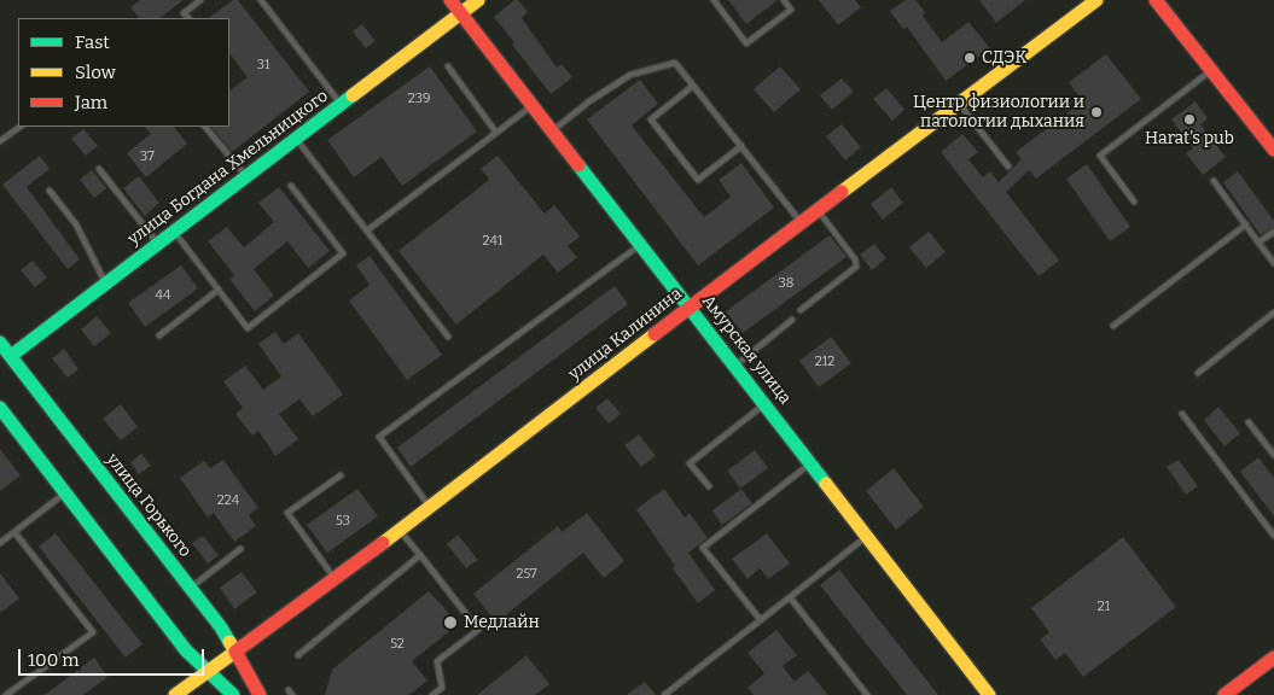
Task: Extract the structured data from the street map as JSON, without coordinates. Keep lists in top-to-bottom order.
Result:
{
  "streets": {
    "main road": [
      "улица Богдана Хмельницкого",
      "улица Калинина",
      "Амурская улица",
      "улица Горького"
    ]
  },
  "crossings": [
    ["улица Богдана Хмельницкого", "Амурская улица"],
    ["улица Богдана Хмельницкого", "улица Горького"],
    ["улица Калинина", "Амурская улица"],
    ["улица Калинина", "улица Горького"]
  ],
  "places": [
    "СДЭК",
    "Центр физиологии и патологии дыхания",
    "Harat’s pub",
    "Медлайн"
  ],
  "house_numbers": [
    "31",
    "239",
    "37",
    "241",
    "38",
    "44",
    "212",
    "224",
    "53",
    "257",
    "21",
    "52"
  ],
  "legend": ["Fast", "Slow", "Jam"],
  "scale_bar": "100 m"
}
